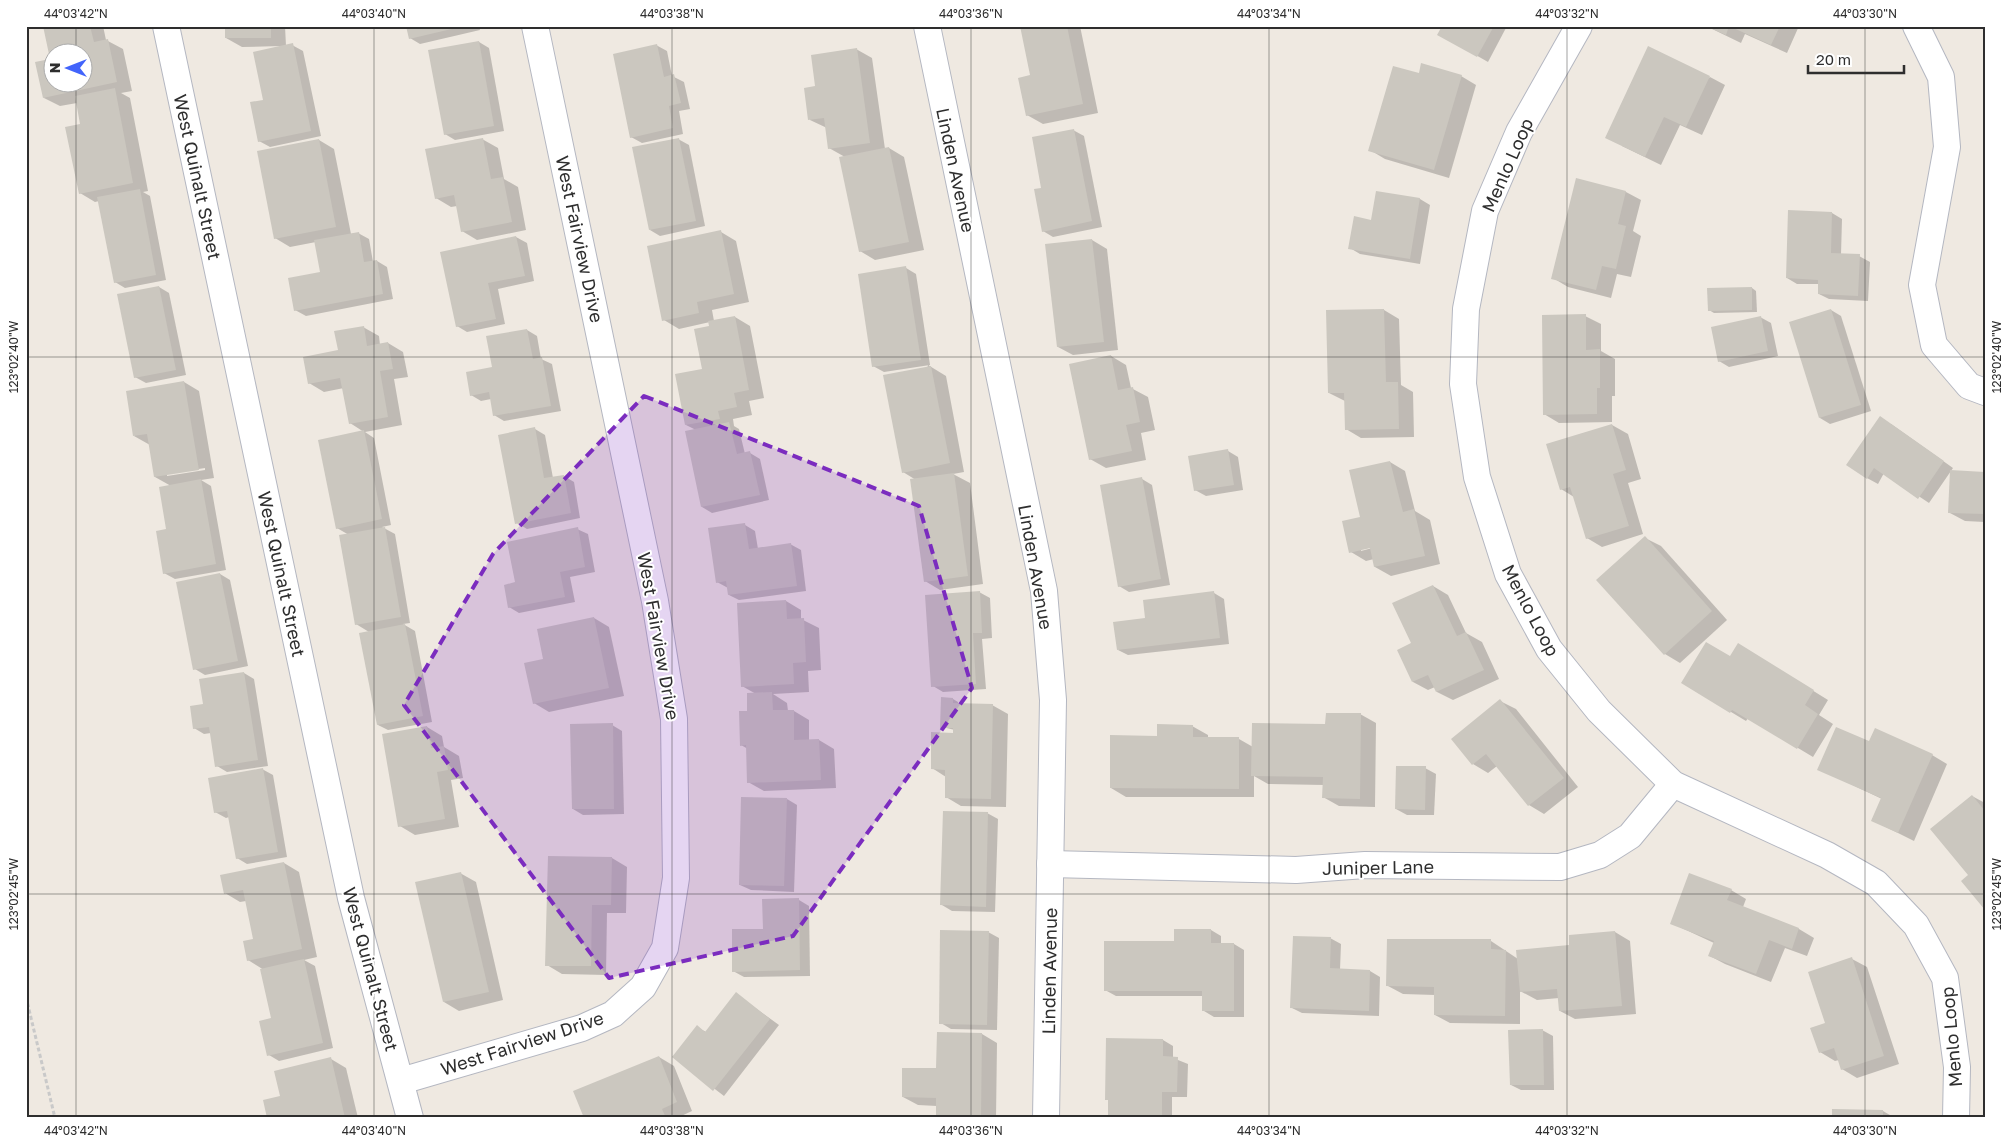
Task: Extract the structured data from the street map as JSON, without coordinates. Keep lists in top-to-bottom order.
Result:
{
  "streets": {
    "street": [
      "Menlo Loop",
      "Linden Avenue",
      "West Quinalt Street",
      "West Fairview Drive",
      "Juniper Lane"
    ]
  },
  "crossings": [
    ["Menlo Loop", "Juniper Lane"],
    ["Linden Avenue", "Juniper Lane"],
    ["West Quinalt Street", "West Fairview Drive"]
  ],
  "scale_bar": "20 m",
  "north": "left",
  "coordinates": [
    "44°03'42\"N",
    "44°03'40\"N",
    "44°03'38\"N",
    "44°03'36\"N",
    "44°03'34\"N",
    "44°03'32\"N",
    "44°03'30\"N",
    "123°02'40\"W",
    "123°02'45\"W"
  ]
}
